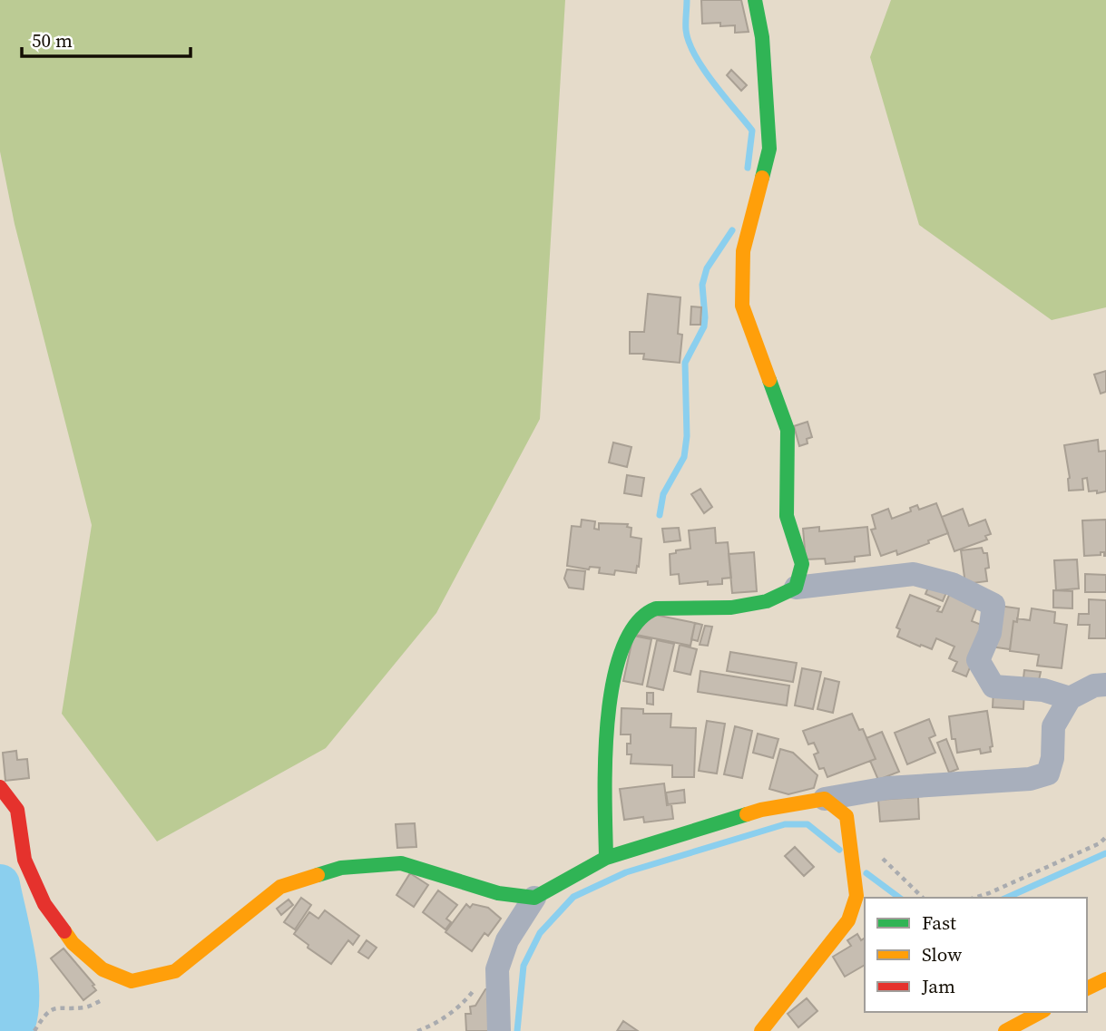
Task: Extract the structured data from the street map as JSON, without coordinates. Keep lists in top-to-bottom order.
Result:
{
  "legend": ["Fast", "Slow", "Jam"],
  "scale_bar": "50 m"
}
